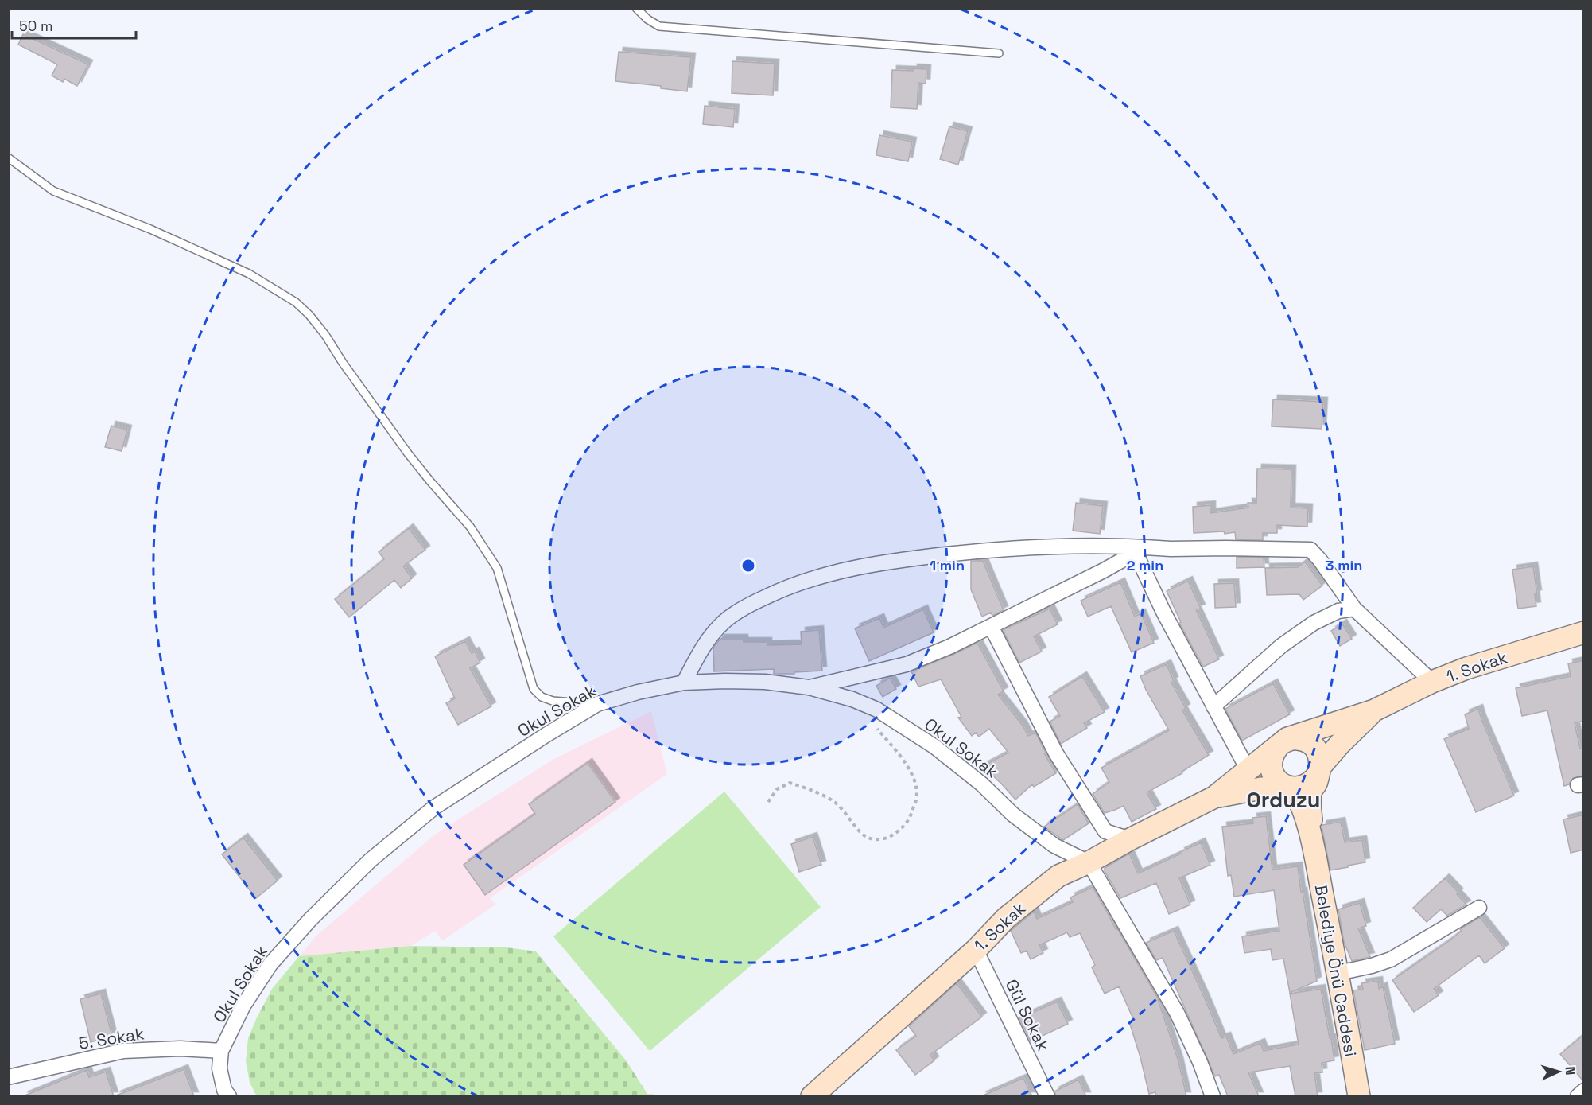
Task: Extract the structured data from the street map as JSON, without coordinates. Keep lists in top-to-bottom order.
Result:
{
  "streets": {
    "street": [
      "1. Sokak",
      "Okul Sokak",
      "Belediye Önü Caddesi",
      "Gül Sokak",
      "5. Sokak"
    ]
  },
  "crossings": [
    ["1. Sokak", "Okul Sokak"],
    ["1. Sokak", "Gül Sokak"],
    ["Okul Sokak", "5. Sokak"]
  ],
  "districts": ["Orduzu"],
  "scale_bar": "50 m",
  "north": "right",
  "rings": ["1 min", "2 min", "3 min"]
}
